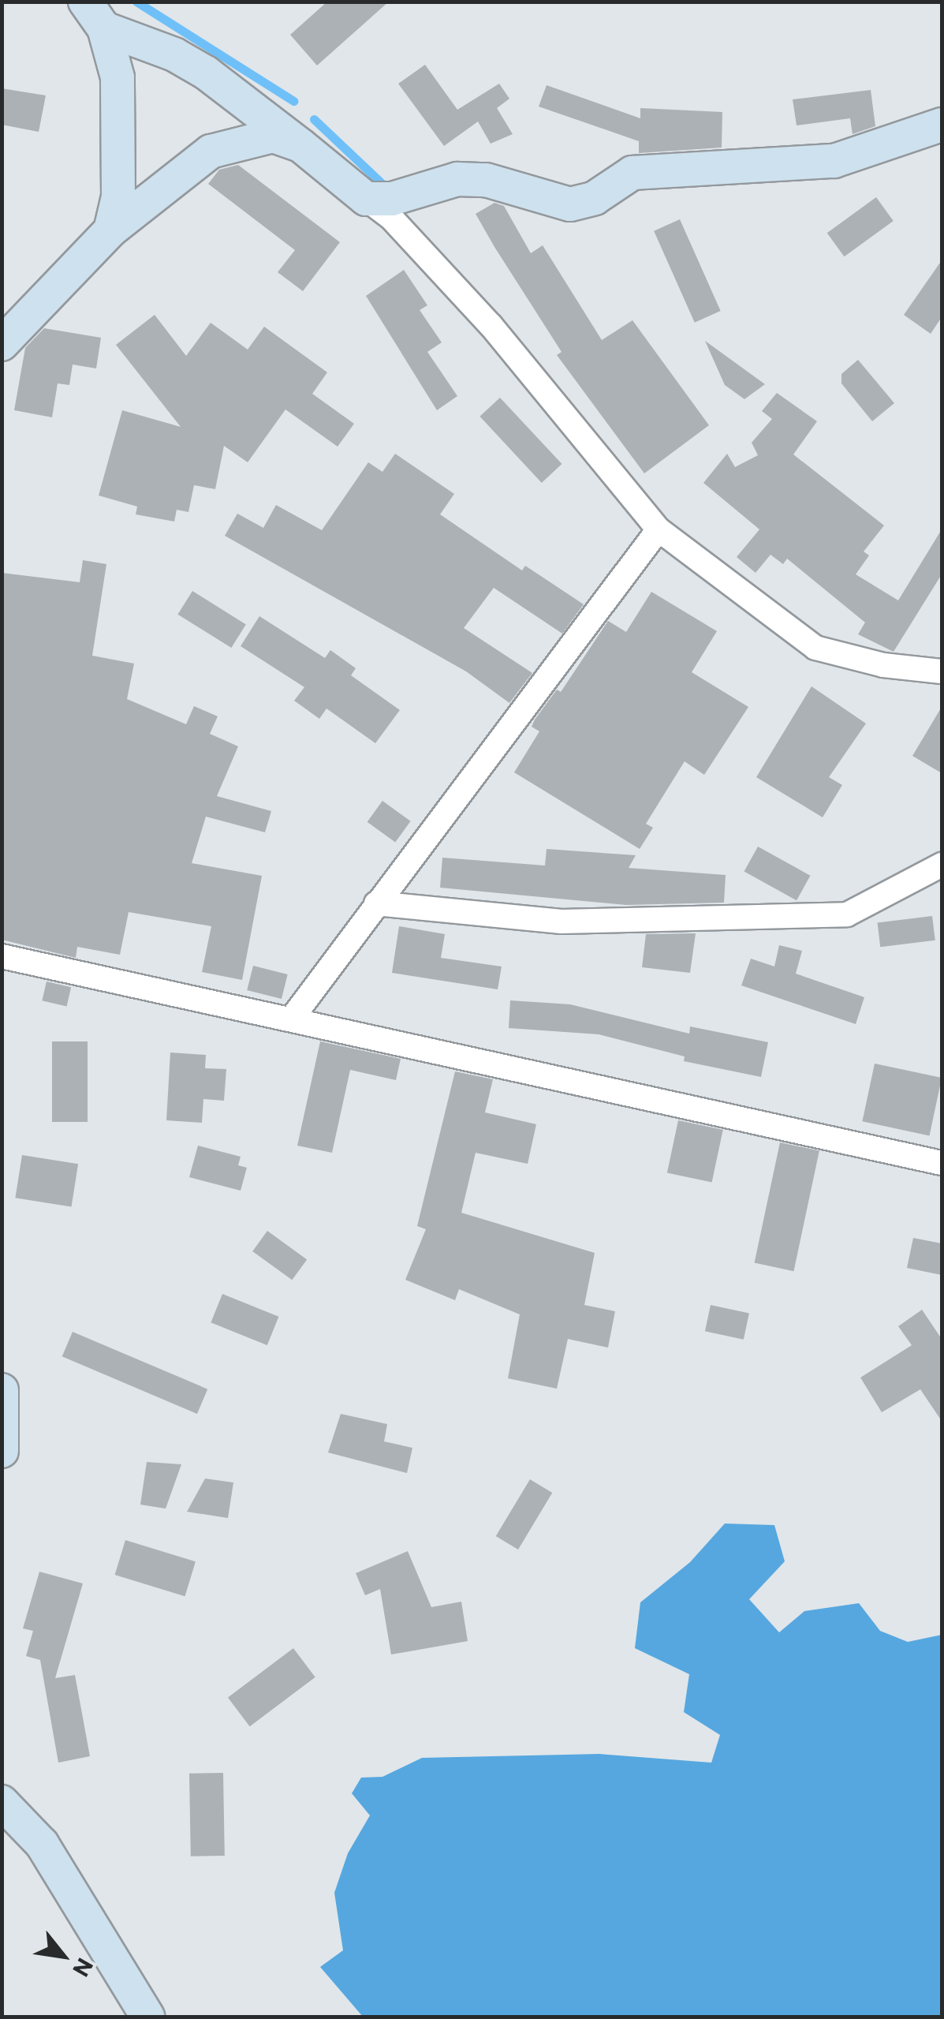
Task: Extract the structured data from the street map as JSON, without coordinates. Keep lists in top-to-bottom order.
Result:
{
  "north": "bottom right"
}
